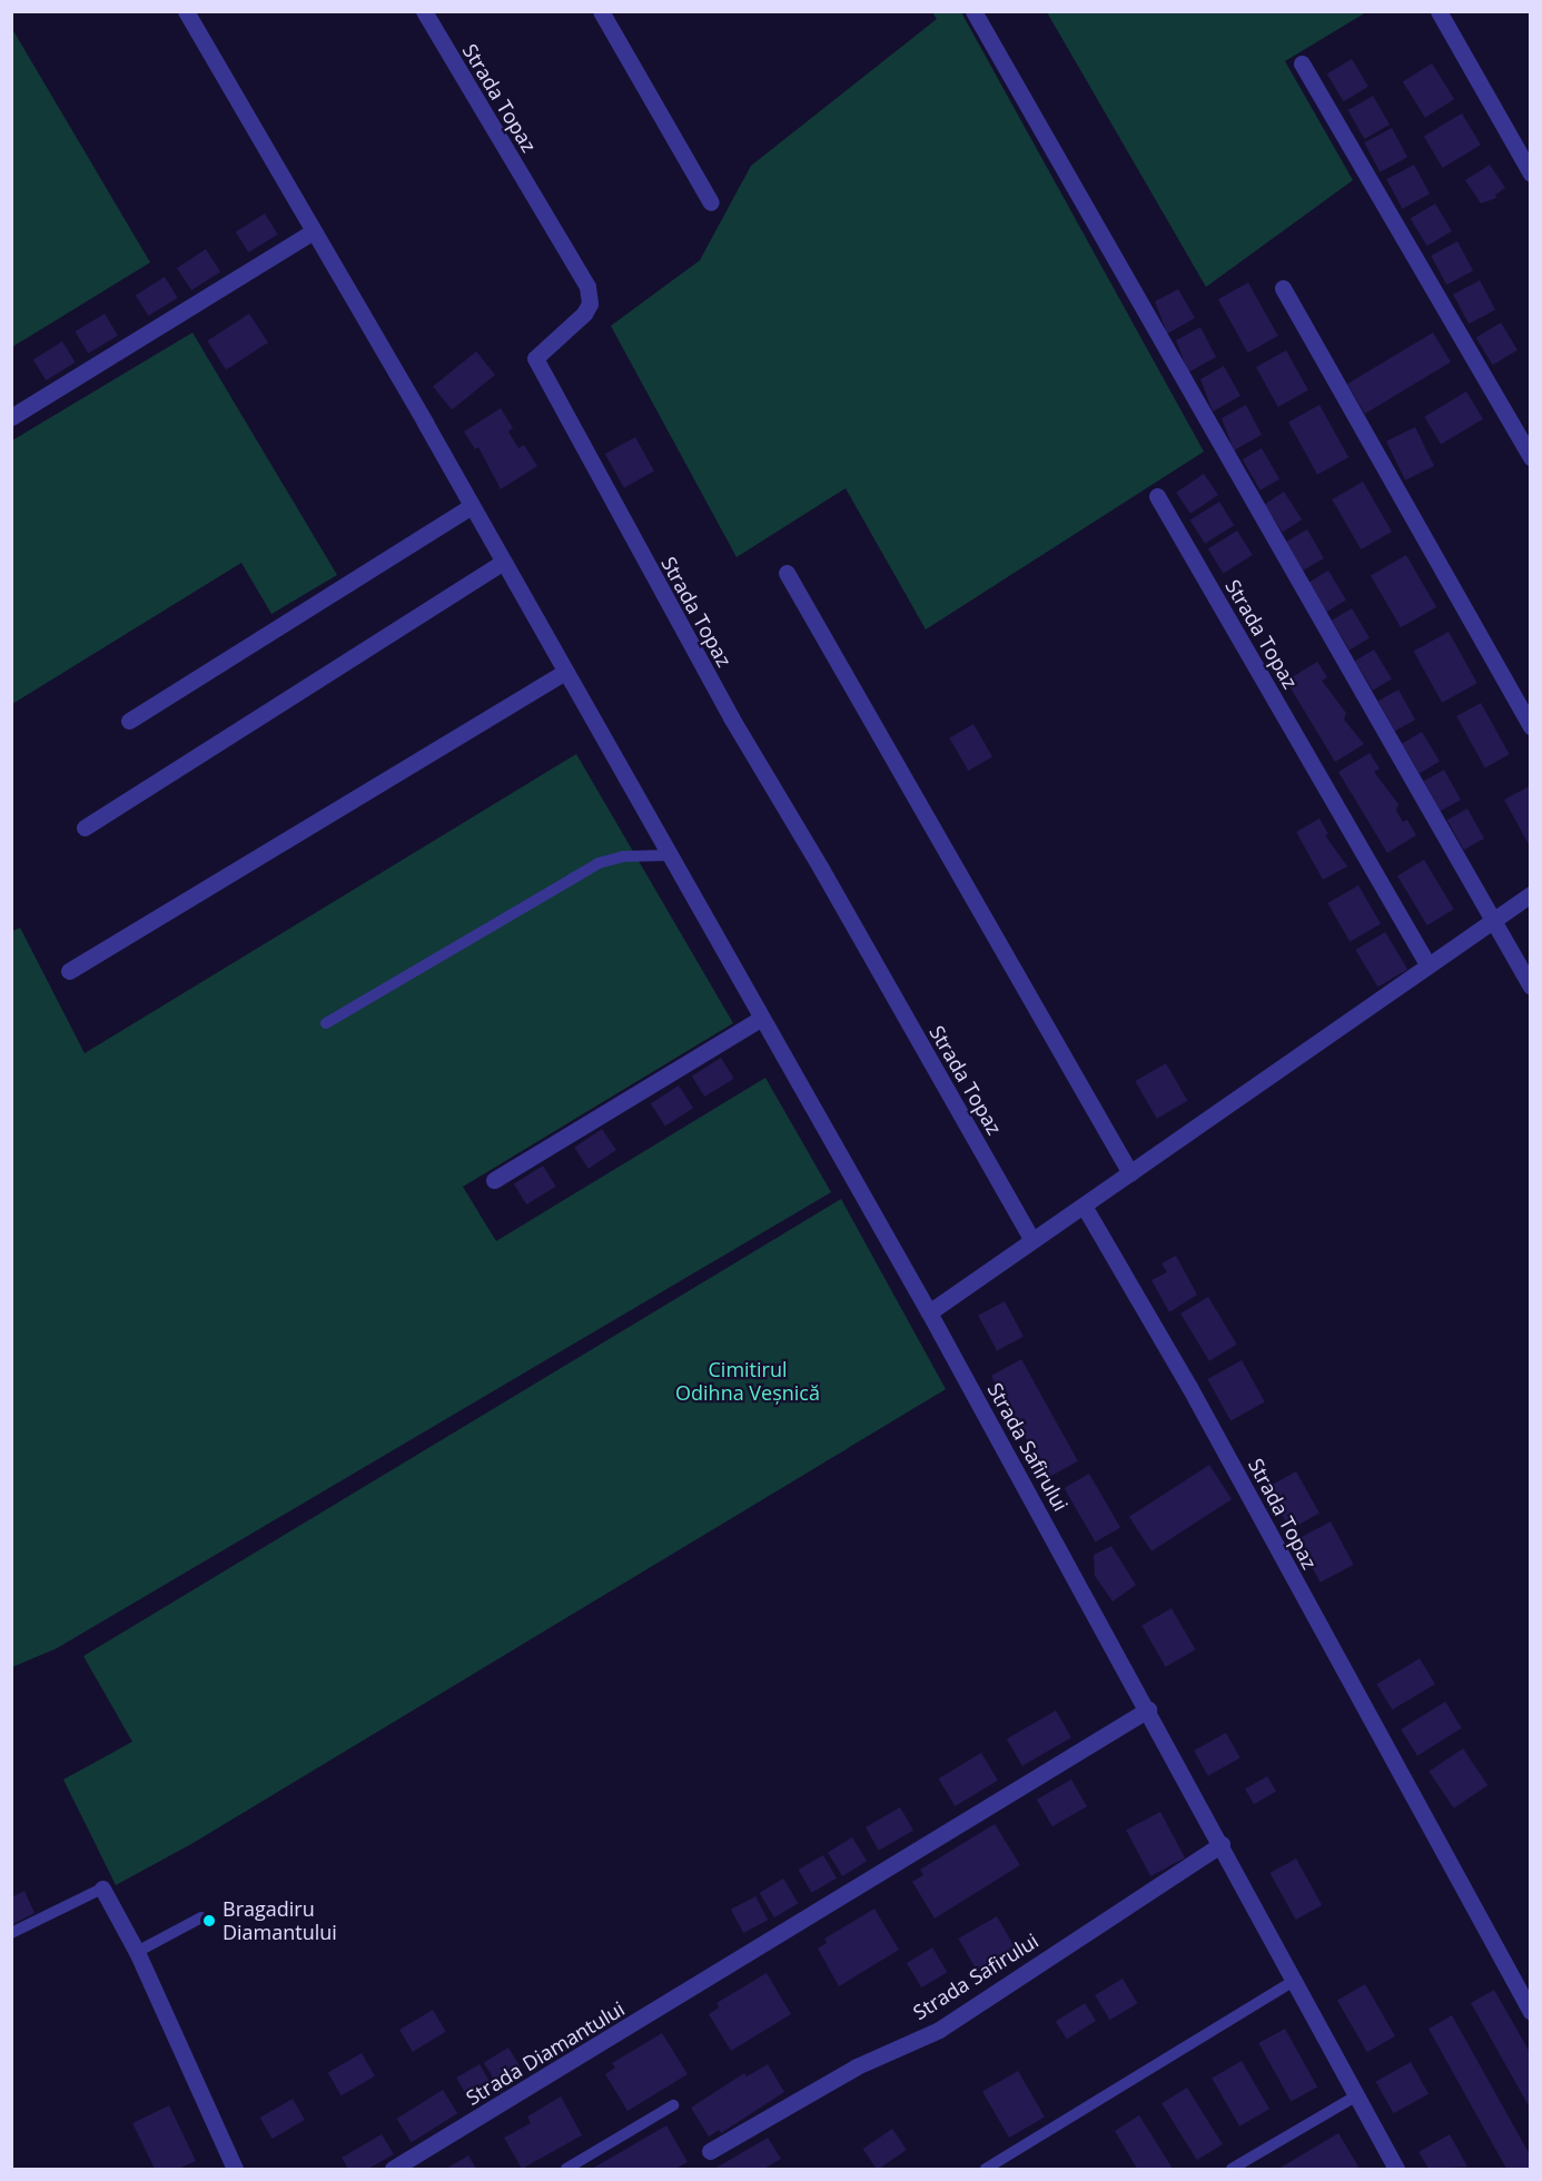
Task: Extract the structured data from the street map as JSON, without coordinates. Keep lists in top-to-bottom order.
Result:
{
  "streets": {
    "street": ["Strada Topaz", "Strada Safirului", "Strada Diamantului"]
  },
  "crossings": [
    ["Strada Safirului", "Strada Diamantului"]
  ],
  "parks": ["Cimitirul Odihna Veșnică"],
  "places": ["Bragadiru Diamantului"]
}
